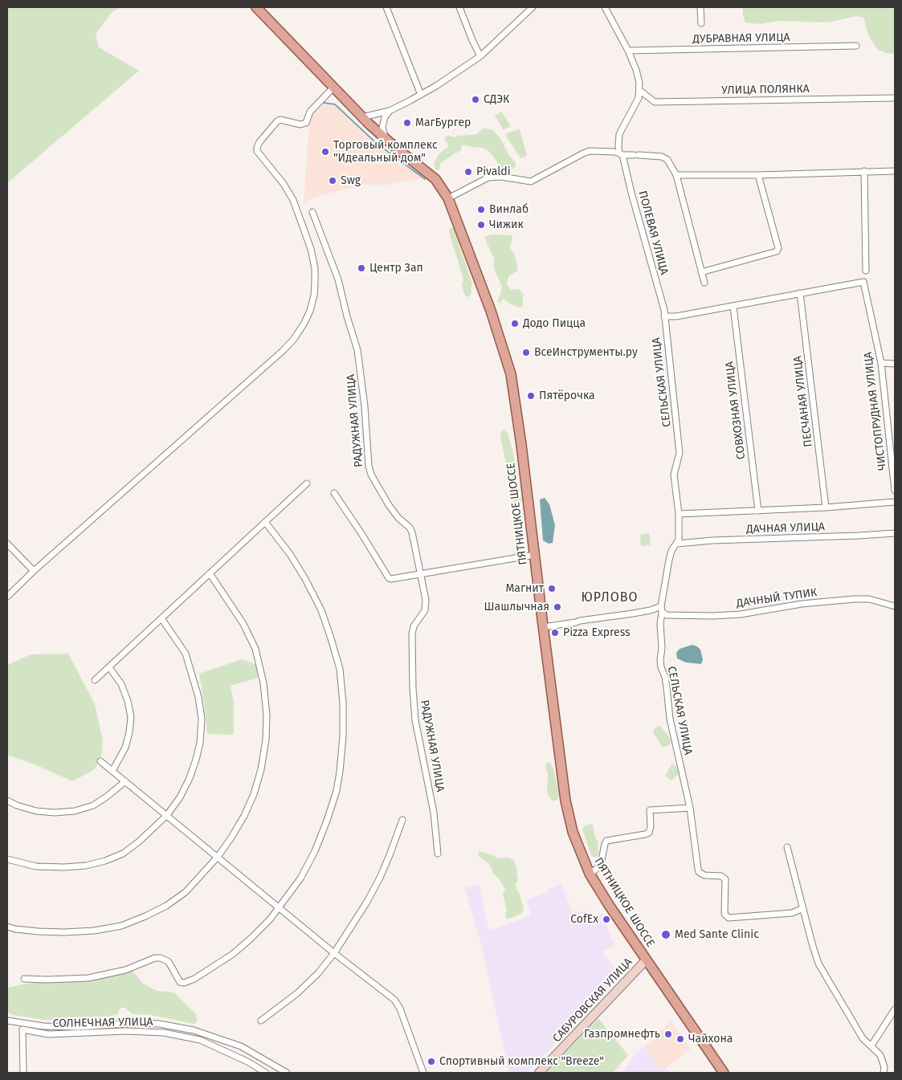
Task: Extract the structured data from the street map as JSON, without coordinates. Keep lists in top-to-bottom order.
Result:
{
  "streets": {
    "main road": ["ПЯТНИЦКОЕ ШОССЕ"],
    "street": [
      "ДУБРАВНАЯ УЛИЦА",
      "УЛИЦА ПОЛЯНКА",
      "ПОЛЕВАЯ УЛИЦА",
      "СЕЛЬСКАЯ УЛИЦА",
      "ПЕСЧАНАЯ УЛИЦА",
      "СОВХОЗНАЯ УЛИЦА",
      "ЧИСТОПРУДНАЯ УЛИЦА",
      "РАДУЖНАЯ УЛИЦА",
      "ДАЧНАЯ УЛИЦА",
      "ДАЧНЫЙ ТУПИК",
      "САБУРОВСКАЯ УЛИЦА",
      "СОЛНЕЧНАЯ УЛИЦА"
    ]
  },
  "crossings": [
    ["ПОЛЕВАЯ УЛИЦА", "СЕЛЬСКАЯ УЛИЦА"],
    ["СЕЛЬСКАЯ УЛИЦА", "ДАЧНАЯ УЛИЦА"],
    ["СЕЛЬСКАЯ УЛИЦА", "ДАЧНЫЙ ТУПИК"],
    ["ПЕСЧАНАЯ УЛИЦА", "ЧИСТОПРУДНАЯ УЛИЦА"],
    ["ПЯТНИЦКОЕ ШОССЕ", "САБУРОВСКАЯ УЛИЦА"]
  ],
  "districts": ["ЮРЛОВО"],
  "places": [
    "СДЭК",
    "МагБургер",
    "Торговый комплекс \"Идеальный дом\"",
    "Pivaldi",
    "Swg",
    "Винлаб",
    "Чижик",
    "Центр Зап",
    "Додо Пицца",
    "ВсеИнструменты.ру",
    "Пятёрочка",
    "Магнит",
    "Шашлычная",
    "Pizza Express",
    "CofEx",
    "Med Sante Clinic",
    "Газпромнефть",
    "Чайхона",
    "Спортивный комплекс \"Breeze\""
  ]
}
